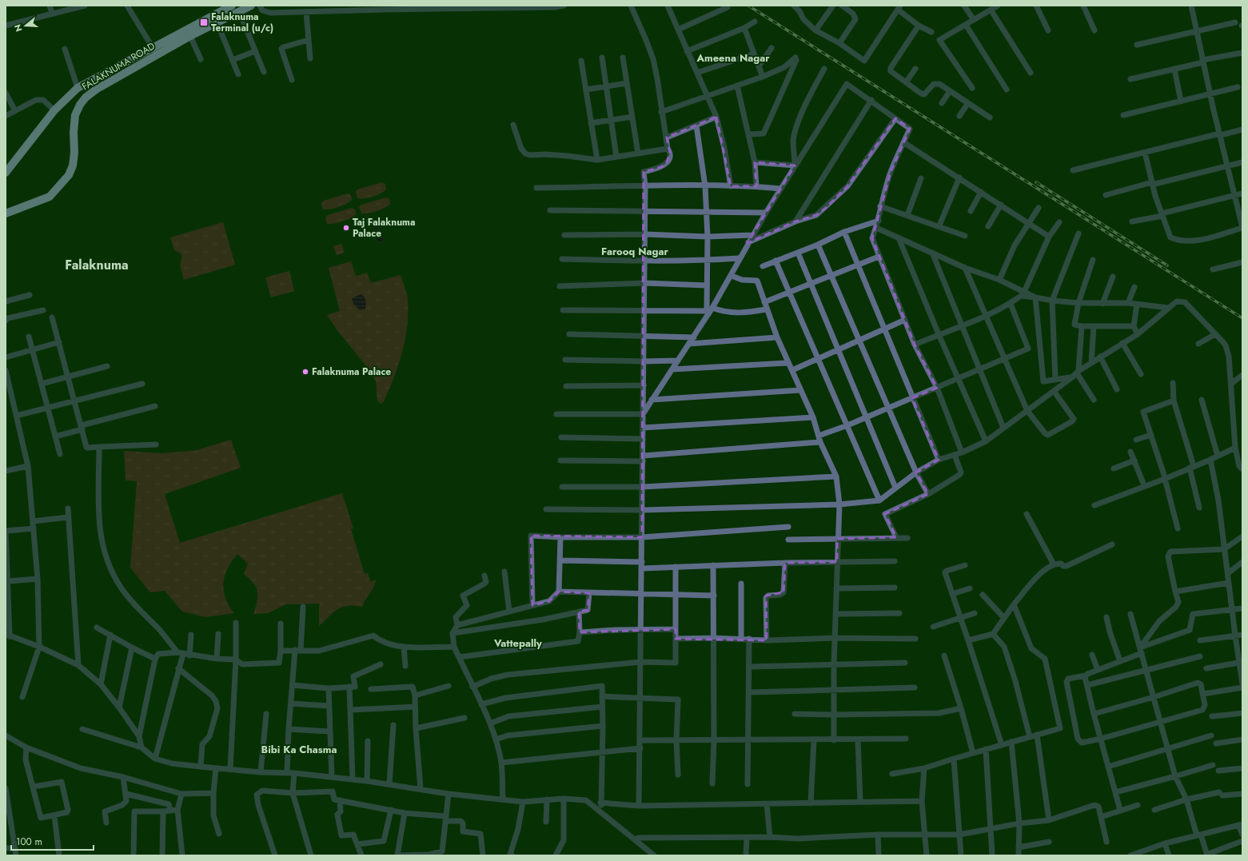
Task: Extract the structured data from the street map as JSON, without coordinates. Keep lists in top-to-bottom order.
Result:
{
  "streets": {
    "highway": ["FALAKNUMA ROAD"]
  },
  "districts": [
    "Ameena Nagar",
    "Farooq Nagar",
    "Falaknuma",
    "Vattepally",
    "Bibi Ka Chasma"
  ],
  "places": {
    "transit": ["Falaknuma Terminal (u/c)"],
    "other": ["Taj Falaknuma Palace", "Falaknuma Palace"]
  },
  "scale_bar": "100 m",
  "north": "left"
}
